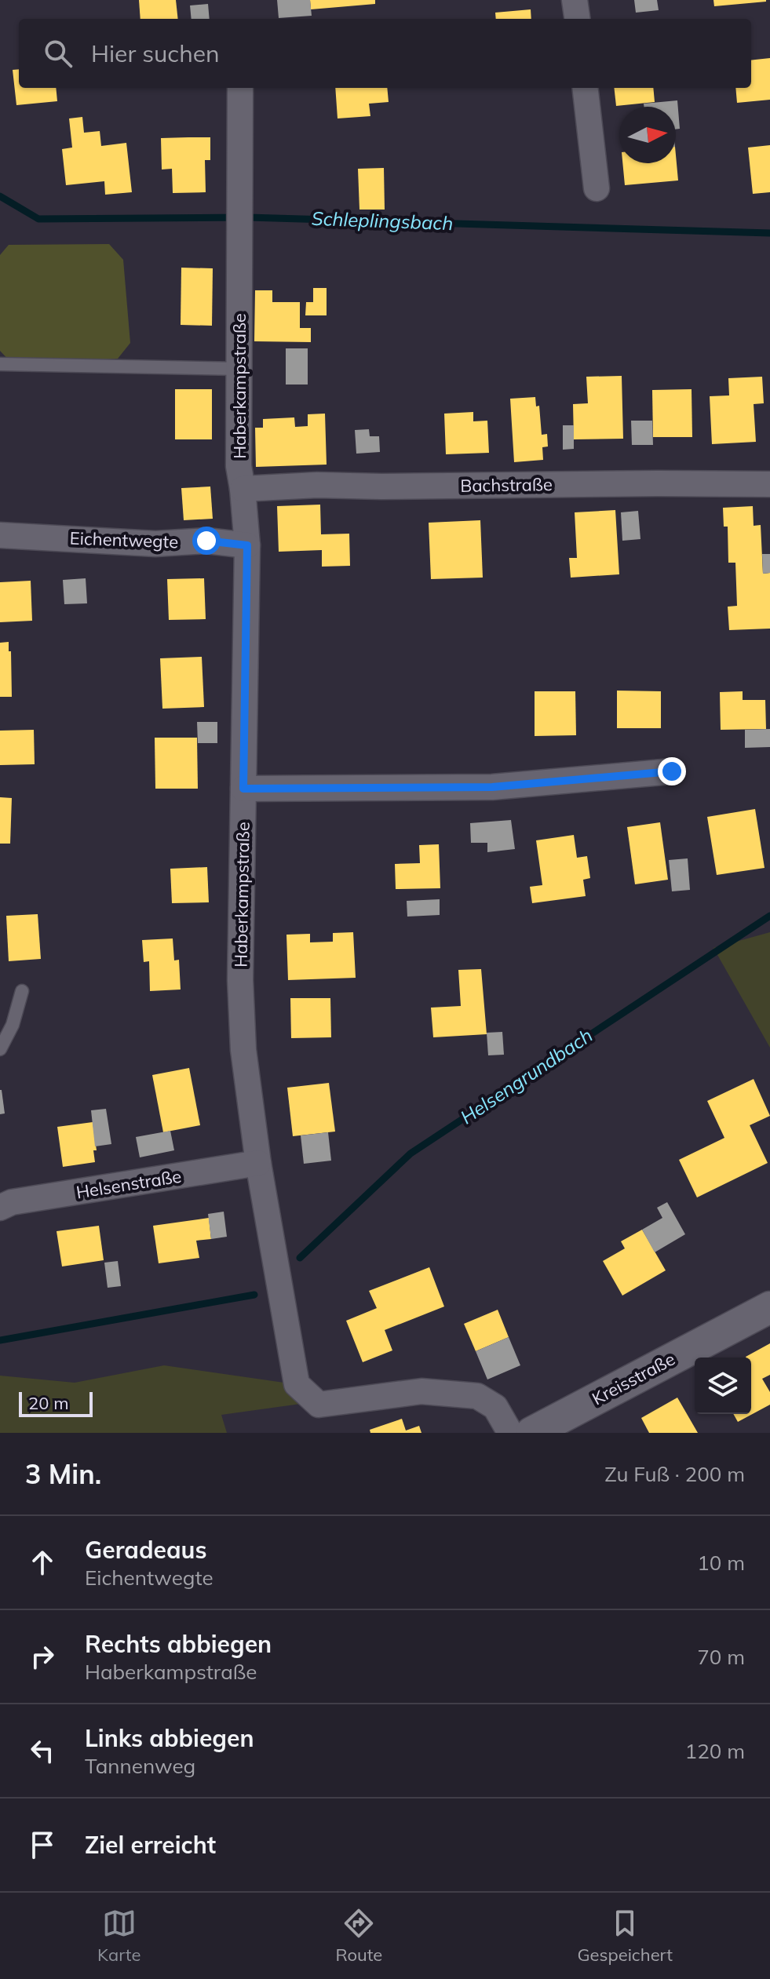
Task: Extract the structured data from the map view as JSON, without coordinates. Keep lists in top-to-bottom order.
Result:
{
  "streets": {
    "street": [
      "Haberkampstraße",
      "Bachstraße",
      "Eichentwegte",
      "Helsenstraße",
      "Kreisstraße"
    ]
  },
  "crossings": [
    ["Haberkampstraße", "Bachstraße"],
    ["Haberkampstraße", "Eichentwegte"],
    ["Haberkampstraße", "Helsenstraße"]
  ],
  "water": ["Schleplingsbach", "Helsengrundbach"],
  "scale_bar": "20 m",
  "north": "right",
  "page": {
    "search": "Hier suchen",
    "scale": "20 m",
    "heading": ["3 Min.", "Zu Fuß · 200 m"],
    "list": [
      ["Geradeaus", "Eichentwegte", "10 m"],
      ["Rechts abbiegen", "Haberkampstraße", "70 m"],
      ["Links abbiegen", "Tannenweg", "120 m"],
      "Ziel erreicht"
    ],
    "nav": ["Karte", "Route", "Gespeichert"]
  }
}
